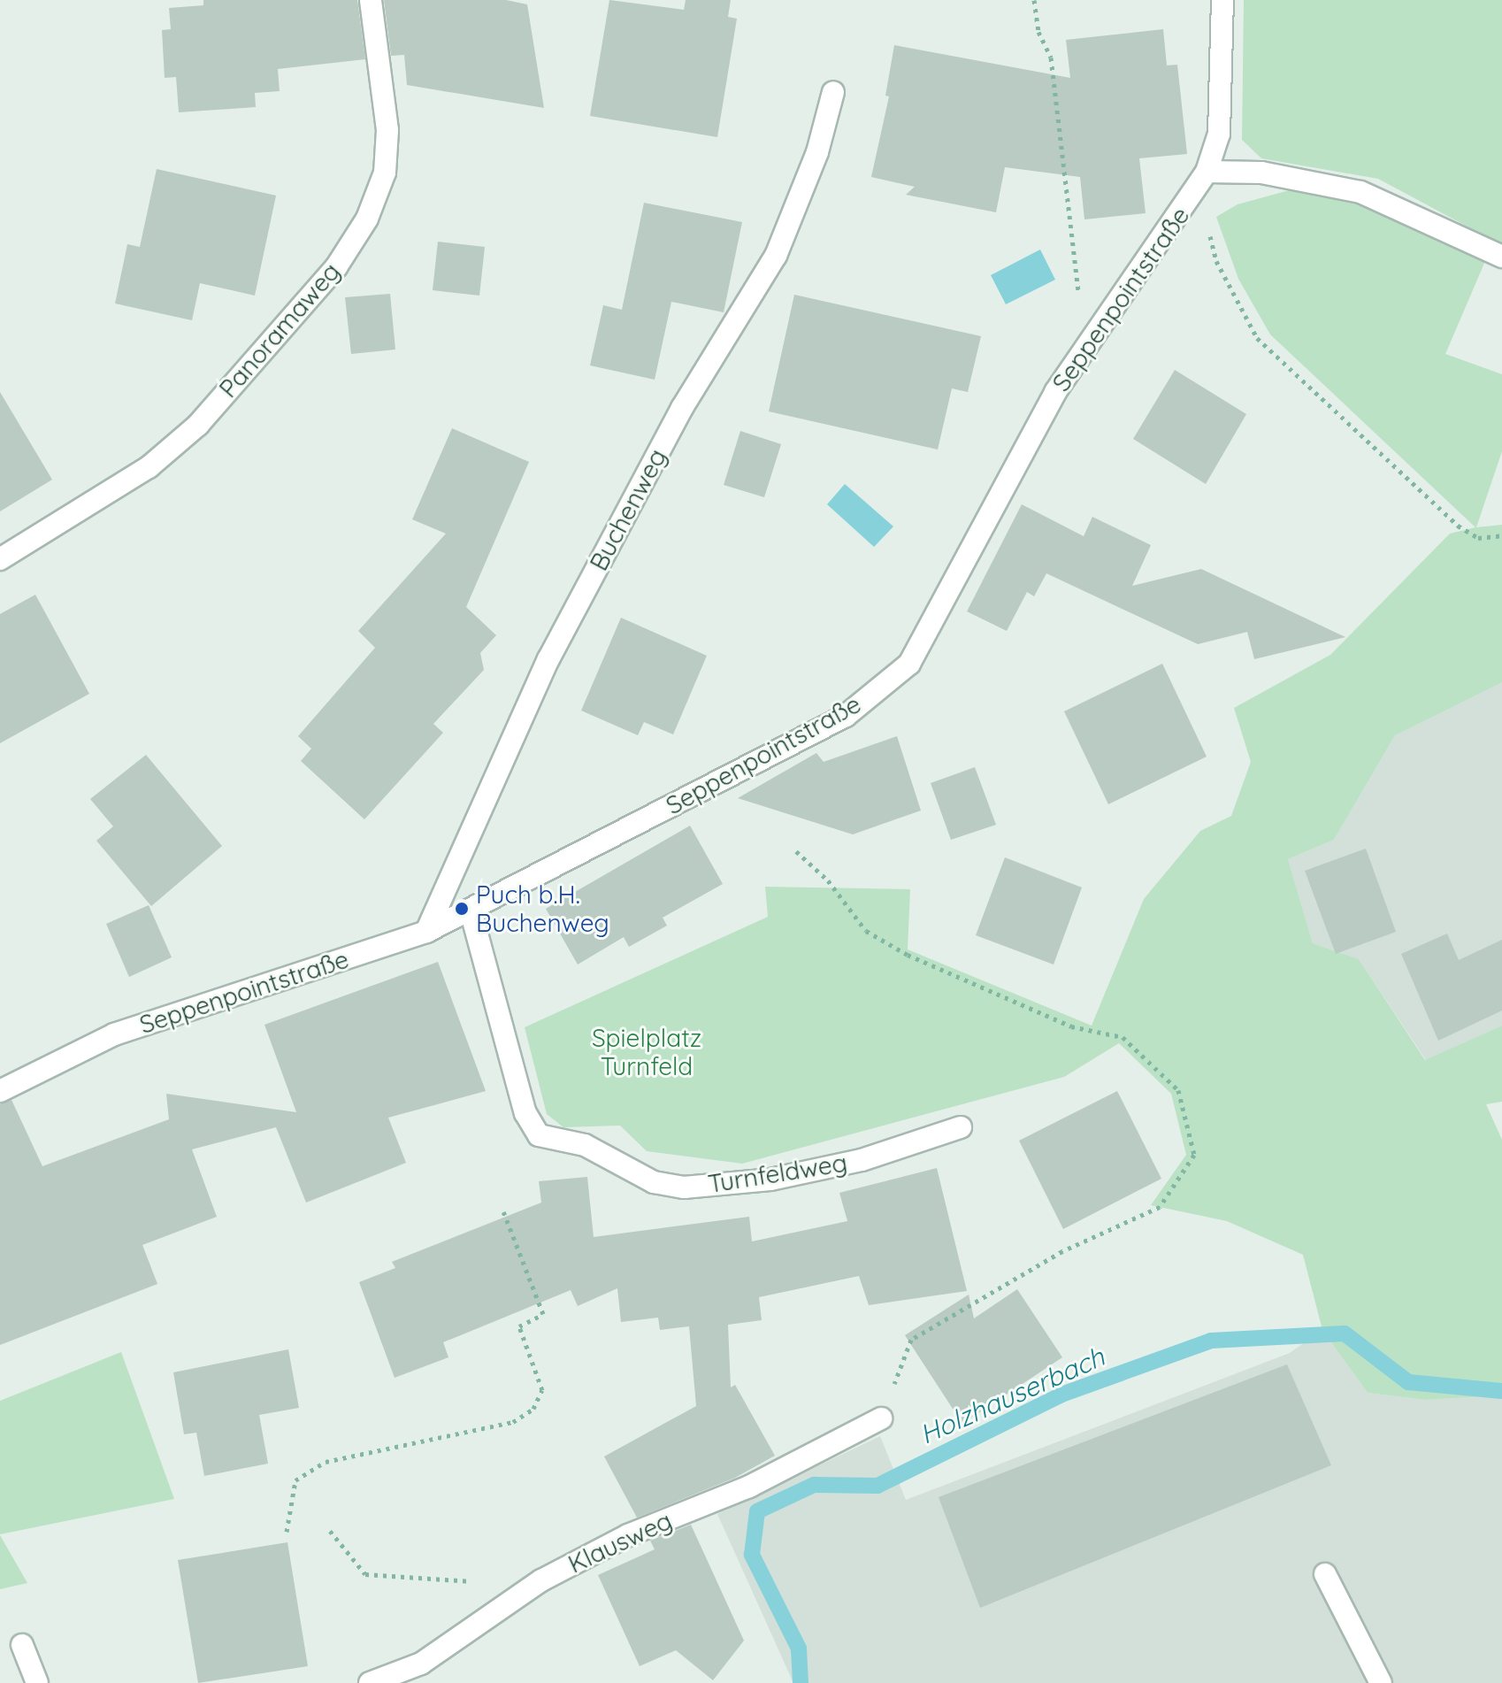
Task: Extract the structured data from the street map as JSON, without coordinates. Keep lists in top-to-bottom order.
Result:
{
  "streets": {
    "street": [
      "Seppenpointstraße",
      "Panoramaweg",
      "Buchenweg",
      "Turnfeldweg",
      "Klausweg"
    ]
  },
  "crossings": [
    ["Seppenpointstraße", "Buchenweg"],
    ["Seppenpointstraße", "Turnfeldweg"]
  ],
  "water": ["Holzhauserbach"],
  "parks": ["Spielplatz Turnfeld"],
  "places": ["Puch b.H. Buchenweg"]
}
